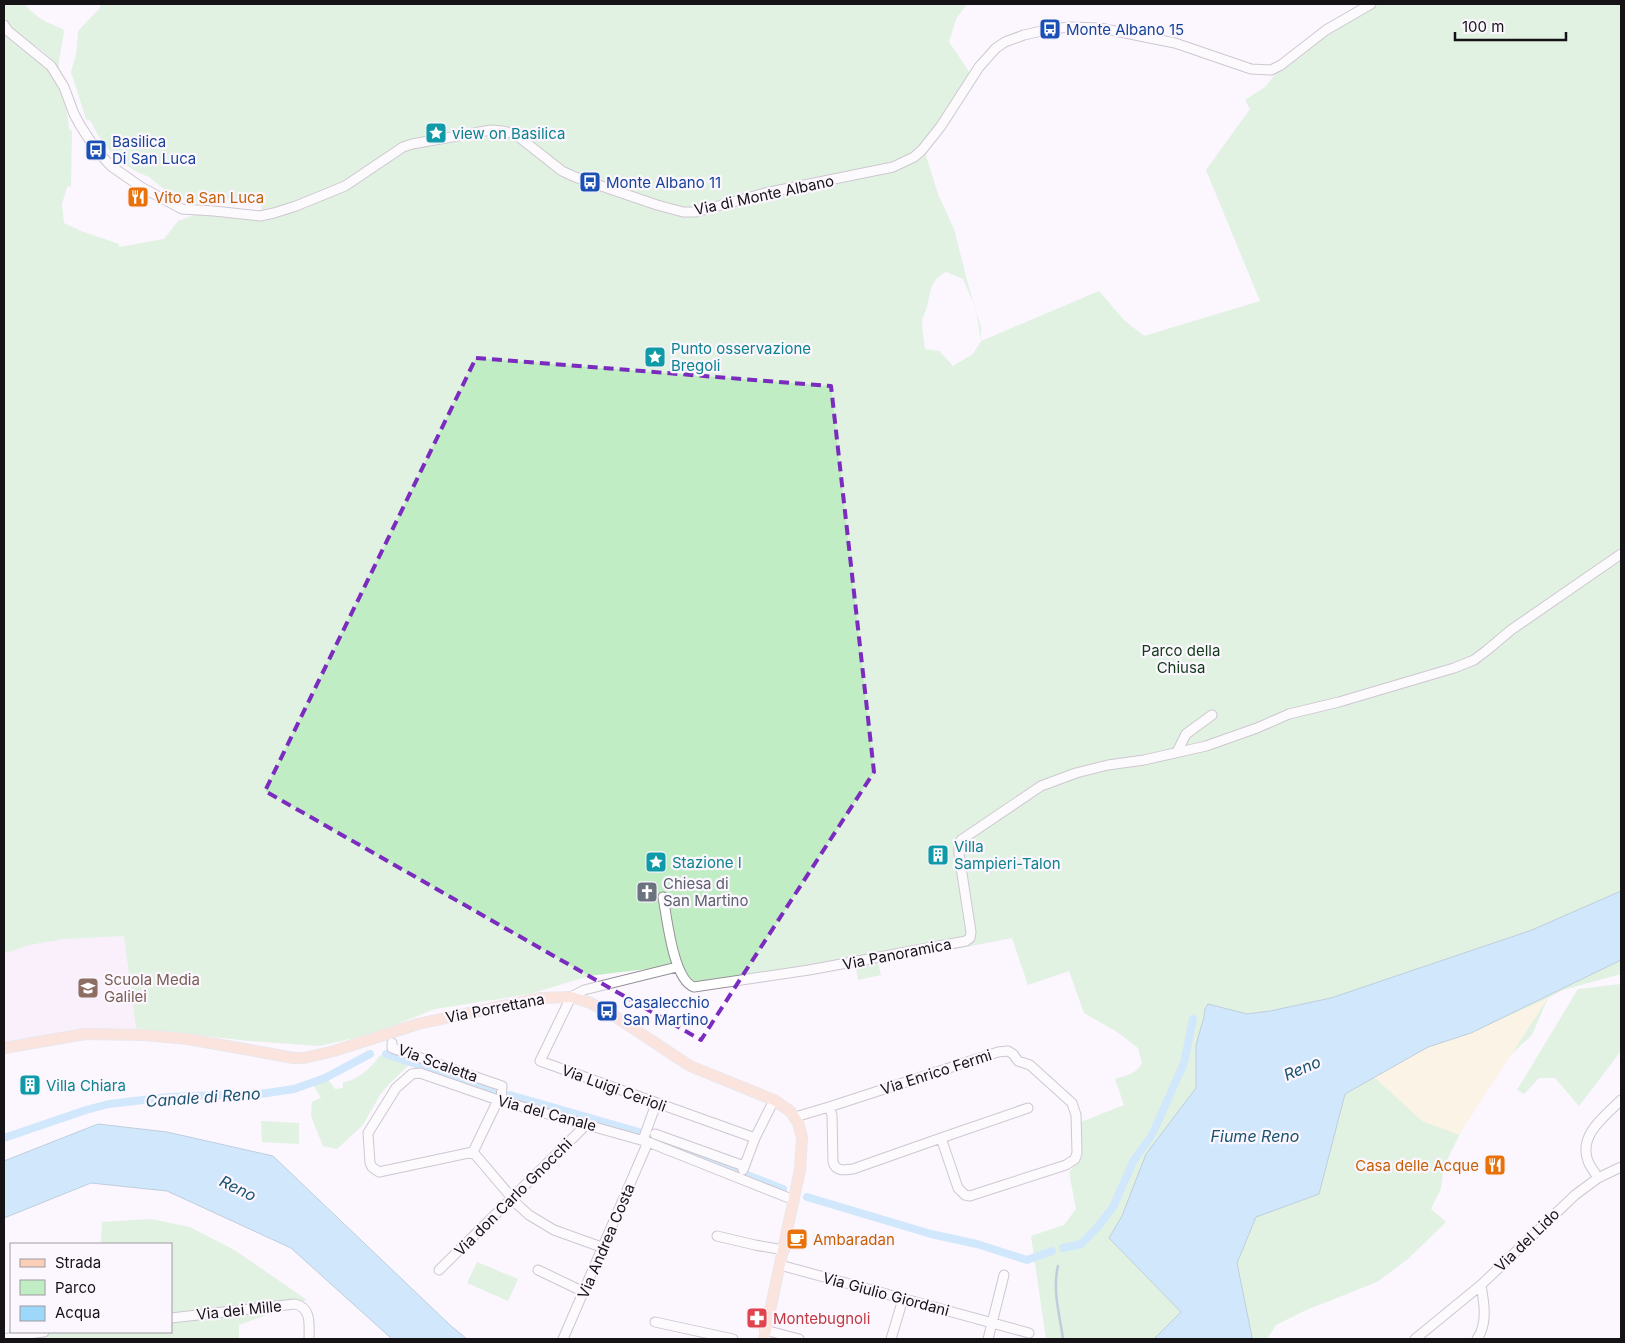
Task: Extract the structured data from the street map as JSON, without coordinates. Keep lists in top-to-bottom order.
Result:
{
  "streets": {
    "main road": ["Via Porrettana"],
    "street": [
      "Via di Monte Albano",
      "Via Panoramica",
      "Via Scaletta",
      "Via Enrico Fermi",
      "Via Luigi Cerioli",
      "Via del Canale",
      "Via don Carlo Gnocchi",
      "Via del Lido",
      "Via Andrea Costa",
      "Via Giulio Giordani",
      "Via dei Mille"
    ]
  },
  "crossings": [
    ["Via Porrettana", "Via Luigi Cerioli"],
    ["Via Scaletta", "Via del Canale"],
    ["Via Luigi Cerioli", "Via Andrea Costa"],
    ["Via del Canale", "Via don Carlo Gnocchi"],
    ["Via del Canale", "Via Andrea Costa"]
  ],
  "water": ["Reno", "Canale di Reno", "Fiume Reno"],
  "parks": ["Parco della Chiusa"],
  "places": {
    "bus stop": [
      "Monte Albano 15",
      "Basilica Di San Luca",
      "Monte Albano 11",
      "Casalecchio San Martino"
    ],
    "place": ["view on Basilica", "Punto osservazione Bregoli", "Stazione I"],
    "restaurant": ["Vito a San Luca", "Casa delle Acque"],
    "building": ["Villa Sampieri-Talon", "Villa Chiara"],
    "church": ["Chiesa di San Martino"],
    "school or university": ["Scuola Media Galilei"],
    "cafe": ["Ambaradan"],
    "pharmacy": ["Montebugnoli"]
  },
  "legend": ["Strada", "Parco", "Acqua"],
  "scale_bar": "100 m"
}
